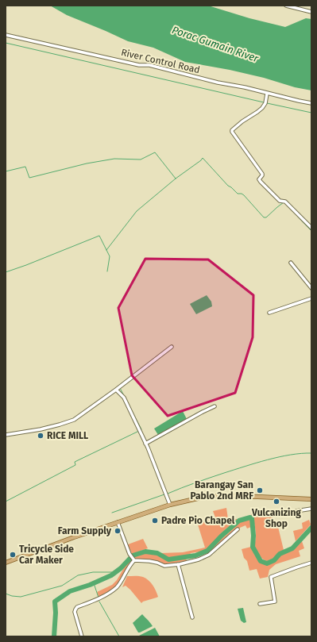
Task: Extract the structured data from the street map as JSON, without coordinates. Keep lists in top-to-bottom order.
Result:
{
  "streets": {
    "street": ["River Control Road"]
  },
  "water": ["Porac Gumain River"],
  "places": [
    "RICE MILL",
    "Barangay San Pablo 2nd MRF",
    "Vulcanizing Shop",
    "Padre Pio Chapel",
    "Farm Supply",
    "Tricycle Side Car Maker"
  ]
}
